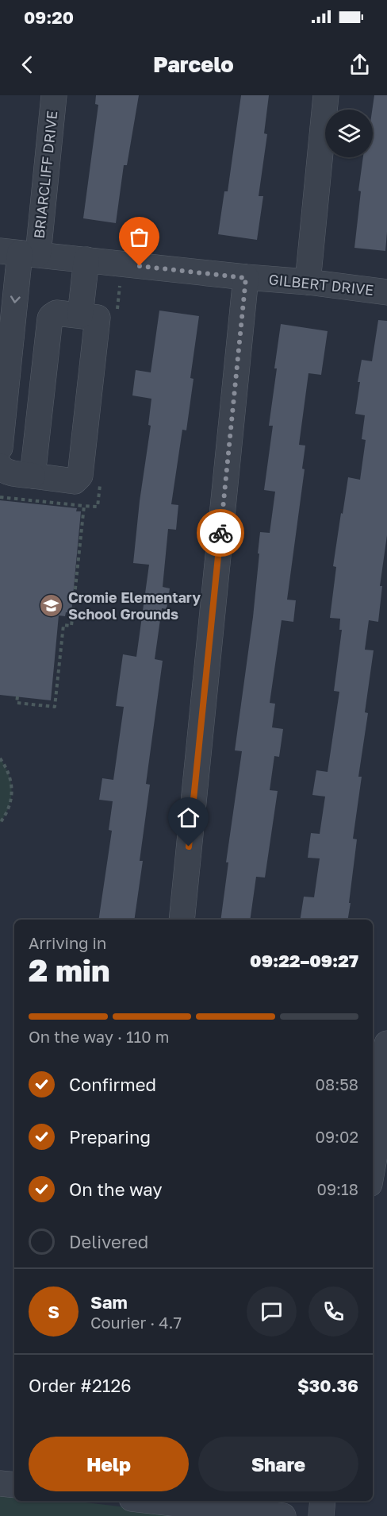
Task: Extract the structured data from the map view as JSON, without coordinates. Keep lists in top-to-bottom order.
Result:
{
  "streets": {
    "street": ["BRIARCLIFF DRIVE", "GILBERT DRIVE"]
  },
  "crossings": [
    ["BRIARCLIFF DRIVE", "GILBERT DRIVE"]
  ],
  "one_way": ["BRIARCLIFF DRIVE"],
  "places": {
    "school or university": ["Cromie Elementary School Grounds"]
  },
  "page": {
    "status": "09:20",
    "header": "Parcelo",
    "heading": ["2 min", "Arriving in", "09:22–09:27"],
    "panel": [
      "Sam",
      "Courier · 4.7",
      "Order #2126",
      "$30.36"
    ],
    "bar": "On the way · 110 m",
    "list": [
      ["Confirmed", "08:58"],
      ["Preparing", "09:02"],
      ["On the way", "09:18"],
      "Delivered"
    ],
    "round": "S",
    "buttons": ["Help", "Share"]
  }
}
